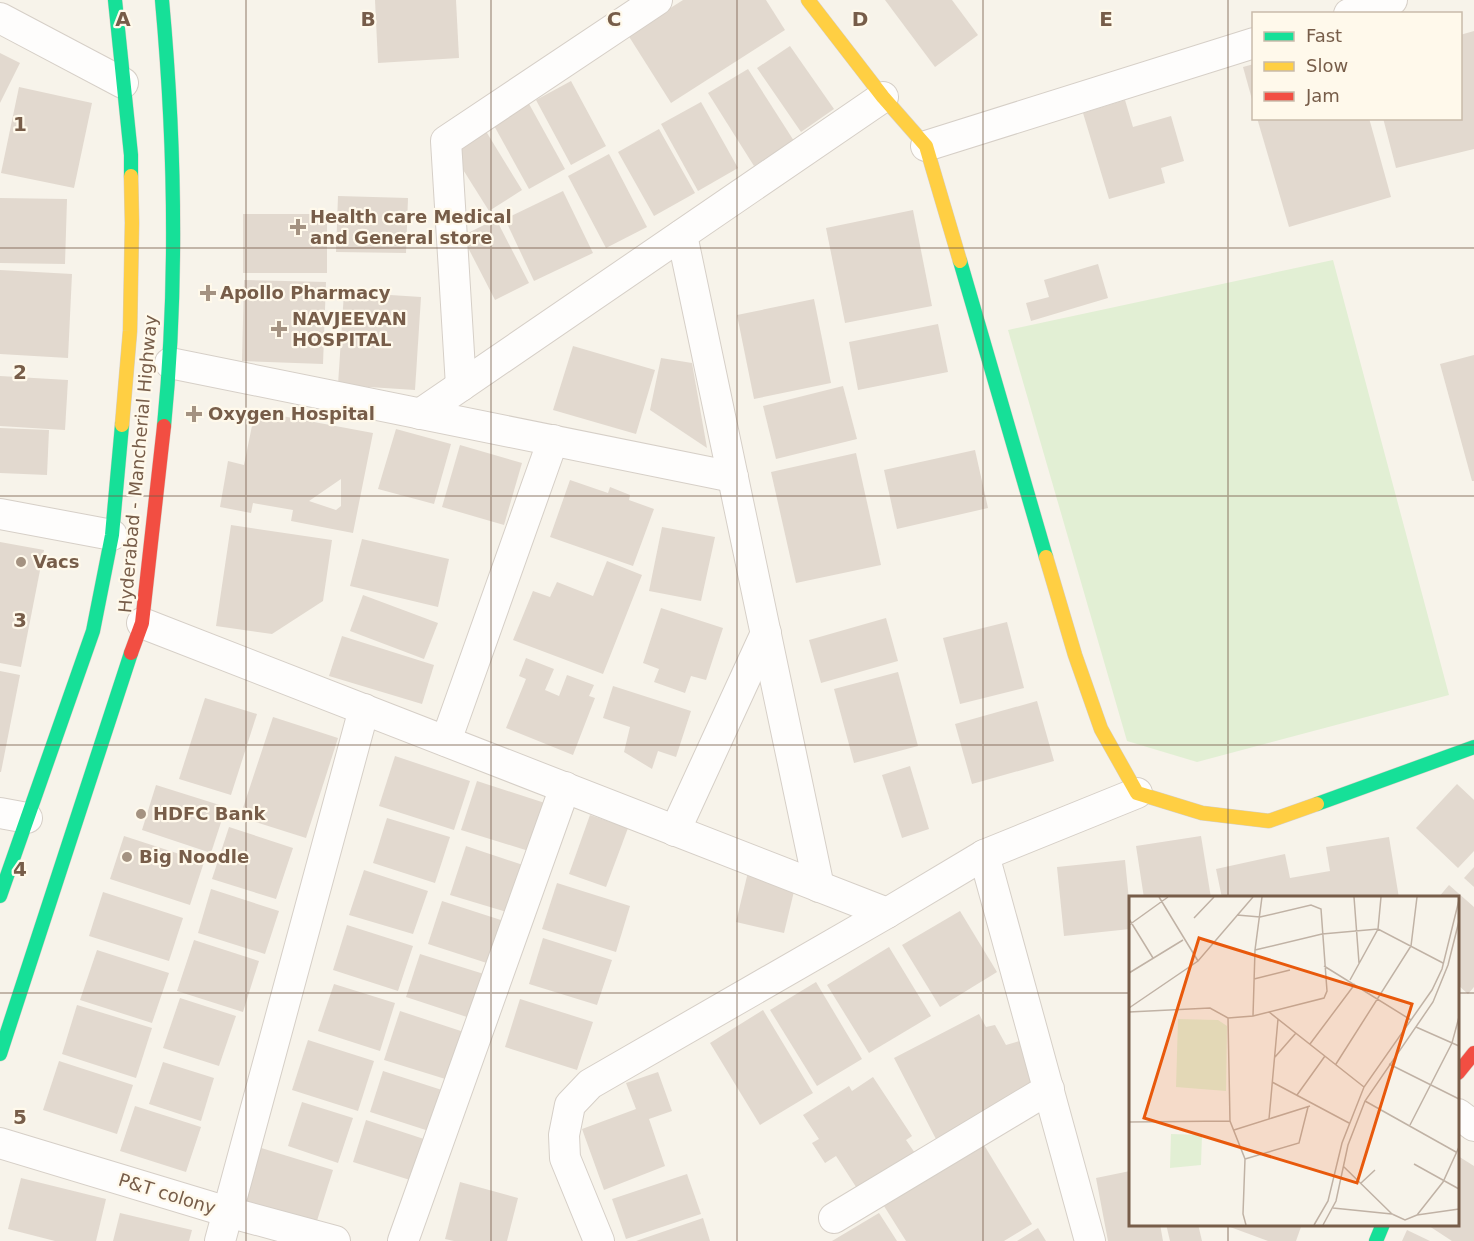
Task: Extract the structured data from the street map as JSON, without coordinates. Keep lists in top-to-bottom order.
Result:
{
  "streets": {
    "main road": ["Hyderabad - Mancherial Highway"],
    "street": ["P&T colony"]
  },
  "places": {
    "health": [
      "Health care Medical and General store",
      "Apollo Pharmacy",
      "NAVJEEVAN HOSPITAL",
      "Oxygen Hospital"
    ],
    "other": ["Vacs", "HDFC Bank", "Big Noodle"]
  },
  "legend": ["Fast", "Slow", "Jam"],
  "grid": {
    "columns": [
      "A",
      "B",
      "C",
      "D",
      "E"
    ],
    "rows": [
      "1",
      "2",
      "3",
      "4",
      "5"
    ]
  }
}
